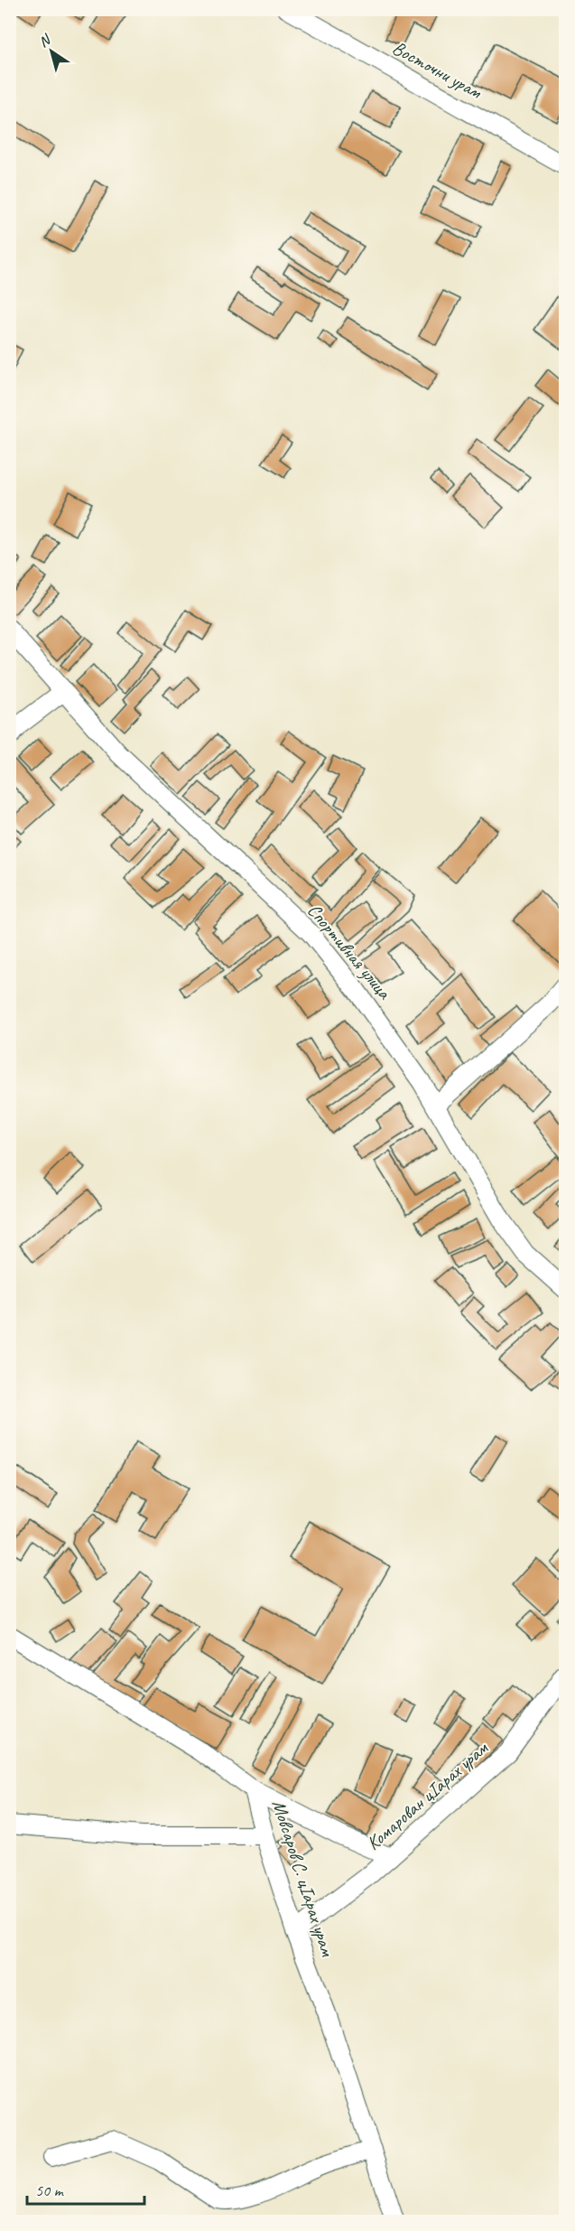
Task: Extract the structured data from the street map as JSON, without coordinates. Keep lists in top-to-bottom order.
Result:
{
  "streets": {
    "street": [
      "Восточни урам",
      "Спортивная улица",
      "Комарован цIарах урам",
      "Мовсаров С. цIарах урам"
    ]
  },
  "crossings": [
    ["Комарован цIарах урам", "Мовсаров С. цIарах урам"]
  ],
  "scale_bar": "50 m",
  "north": "top left"
}
